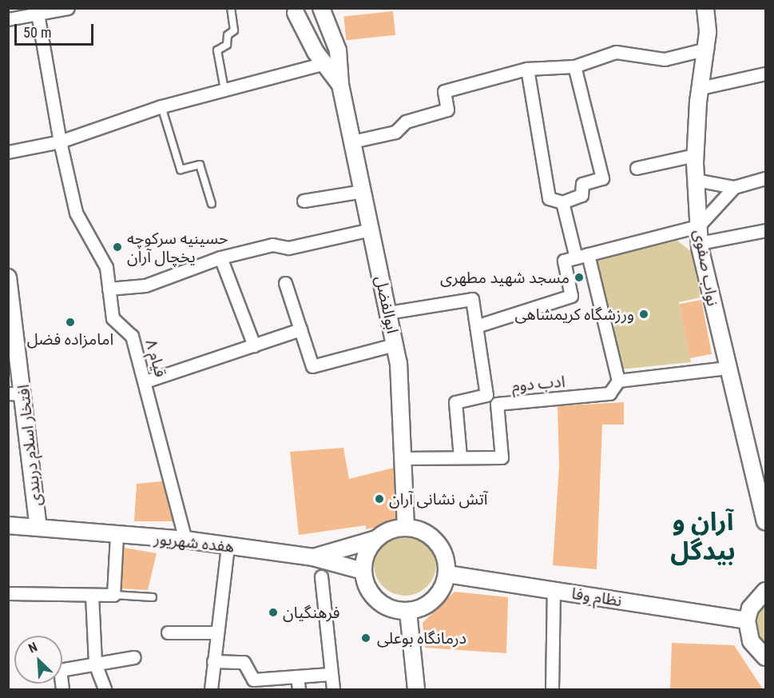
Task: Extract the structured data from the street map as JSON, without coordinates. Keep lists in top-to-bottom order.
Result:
{
  "streets": {
    "main road": [
      "نواب صفوی",
      "ابوالفضل",
      "افتخار اسلام دربندی",
      "هفده شهریور",
      "نظام وفا"
    ],
    "street": ["قیام ۸", "ادب دوم"]
  },
  "crossings": [
    ["ابوالفضل", "ادب دوم"],
    ["ابوالفضل", "هفده شهریور"],
    ["ابوالفضل", "نظام وفا"],
    ["قیام ۸", "هفده شهریور"],
    ["افتخار اسلام دربندی", "هفده شهریور"],
    ["هفده شهریور", "نظام وفا"]
  ],
  "districts": ["آران و بیدگل"],
  "places": [
    "حسینیه سرکوچه یخچال آران",
    "مسجد شهید مطهری",
    "ورزشگاه کریمشاهی",
    "امامزاده فضل",
    "آتش نشانی آران",
    "فرهنگیان",
    "درمانگاه بوعلی"
  ],
  "scale_bar": "50 m",
  "north": "top left"
}
